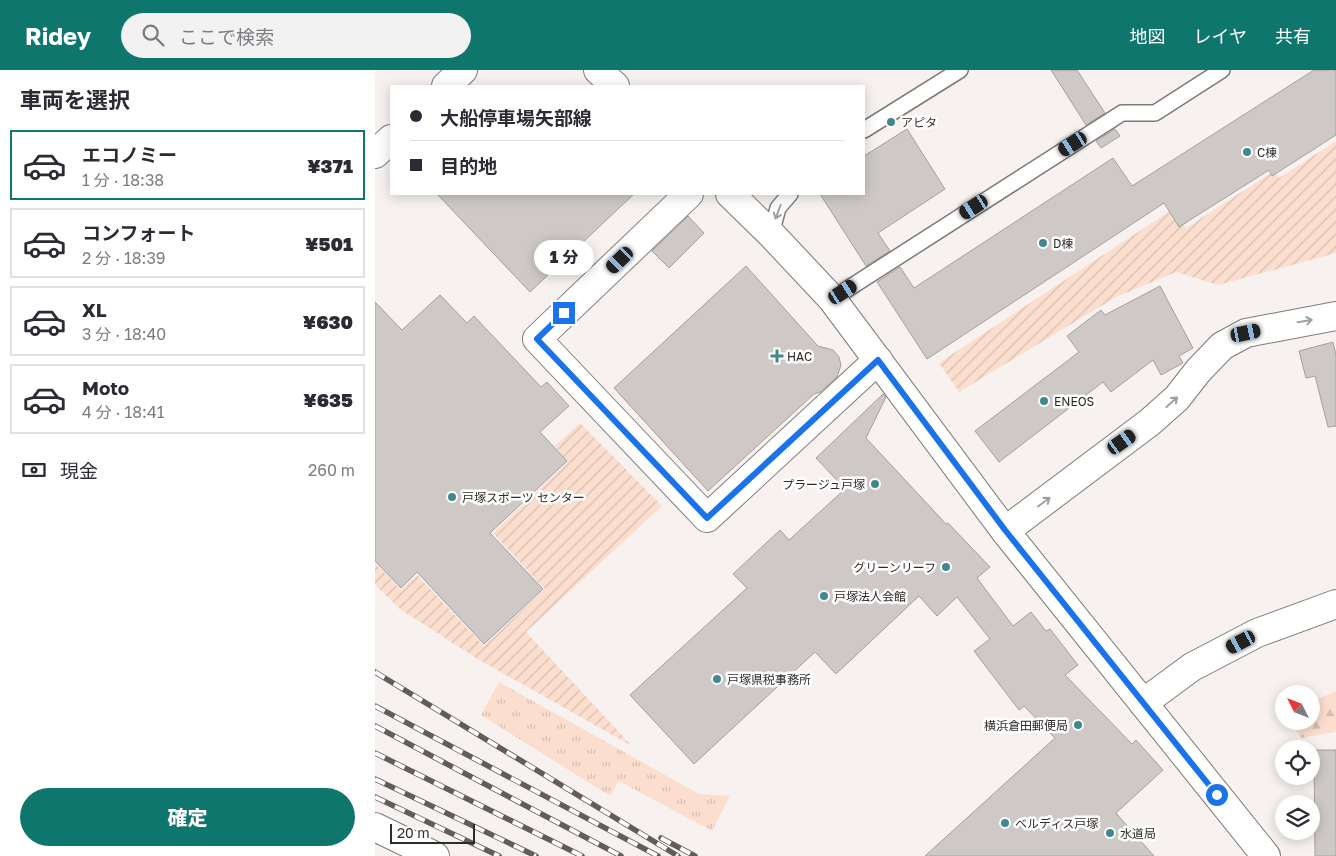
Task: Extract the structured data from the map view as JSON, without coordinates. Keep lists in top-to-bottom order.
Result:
{
  "places": {
    "other": [
      "アピタ",
      "C棟",
      "D棟",
      "ENEOS",
      "プラージュ戸塚",
      "戸塚スポーツ センター",
      "グリーンリーフ",
      "戸塚法人会館",
      "戸塚県税事務所",
      "横浜倉田郵便局",
      "ベルディス戸塚",
      "水道局"
    ],
    "health": ["HAC"]
  },
  "scale_bar": "20 m",
  "north": "top left",
  "page": {
    "header": "Ridey",
    "search": "ここで検索",
    "nav": ["地図", "レイヤ", "共有"],
    "heading": "車両を選択",
    "banner": ["大船停車場矢部線", "目的地"],
    "list": [
      {
        "name": "エコノミー",
        "note": "1 分 · 18:38",
        "value": "¥371"
      },
      {
        "name": "コンフォート",
        "note": "2 分 · 18:39",
        "value": "¥501"
      },
      {
        "name": "XL",
        "note": "3 分 · 18:40",
        "value": "¥630"
      },
      {
        "name": "Moto",
        "note": "4 分 · 18:41",
        "value": "¥635"
      }
    ],
    "bubble": "1 分",
    "pay": ["現金", "260 m"],
    "buttons": "確定",
    "scale": "20 m"
  }
}
